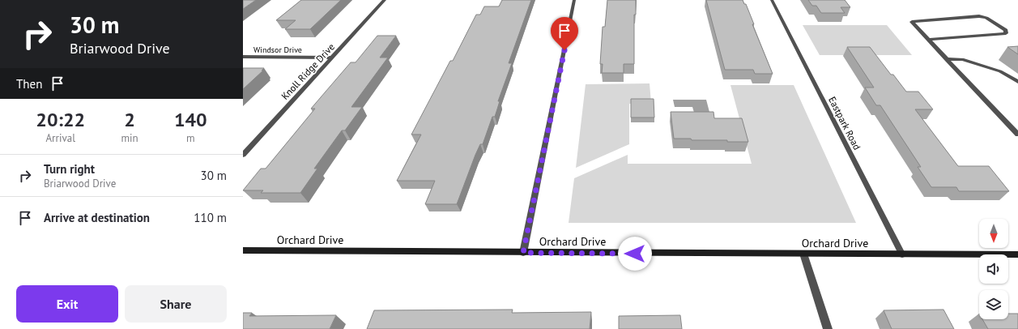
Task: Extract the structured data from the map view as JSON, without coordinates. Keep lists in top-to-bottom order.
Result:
{
  "streets": {
    "street": [
      "Windsor Drive",
      "Knoll Ridge Drive",
      "Eastpark Road",
      "Orchard Drive"
    ]
  },
  "crossings": [
    ["Windsor Drive", "Knoll Ridge Drive"],
    ["Eastpark Road", "Orchard Drive"]
  ],
  "north": "bottom",
  "page": {
    "turn": ["30 m", "Briarwood Drive"],
    "then": "Then",
    "eta": [
      "20:22",
      "Arrival",
      "2",
      "min",
      "140",
      "m"
    ],
    "list": [
      {
        "name": "Turn right",
        "note": "Briarwood Drive",
        "value": "30 m"
      },
      {
        "name": "Arrive at destination",
        "value": "110 m"
      }
    ],
    "buttons": ["Exit", "Share"]
  }
}
